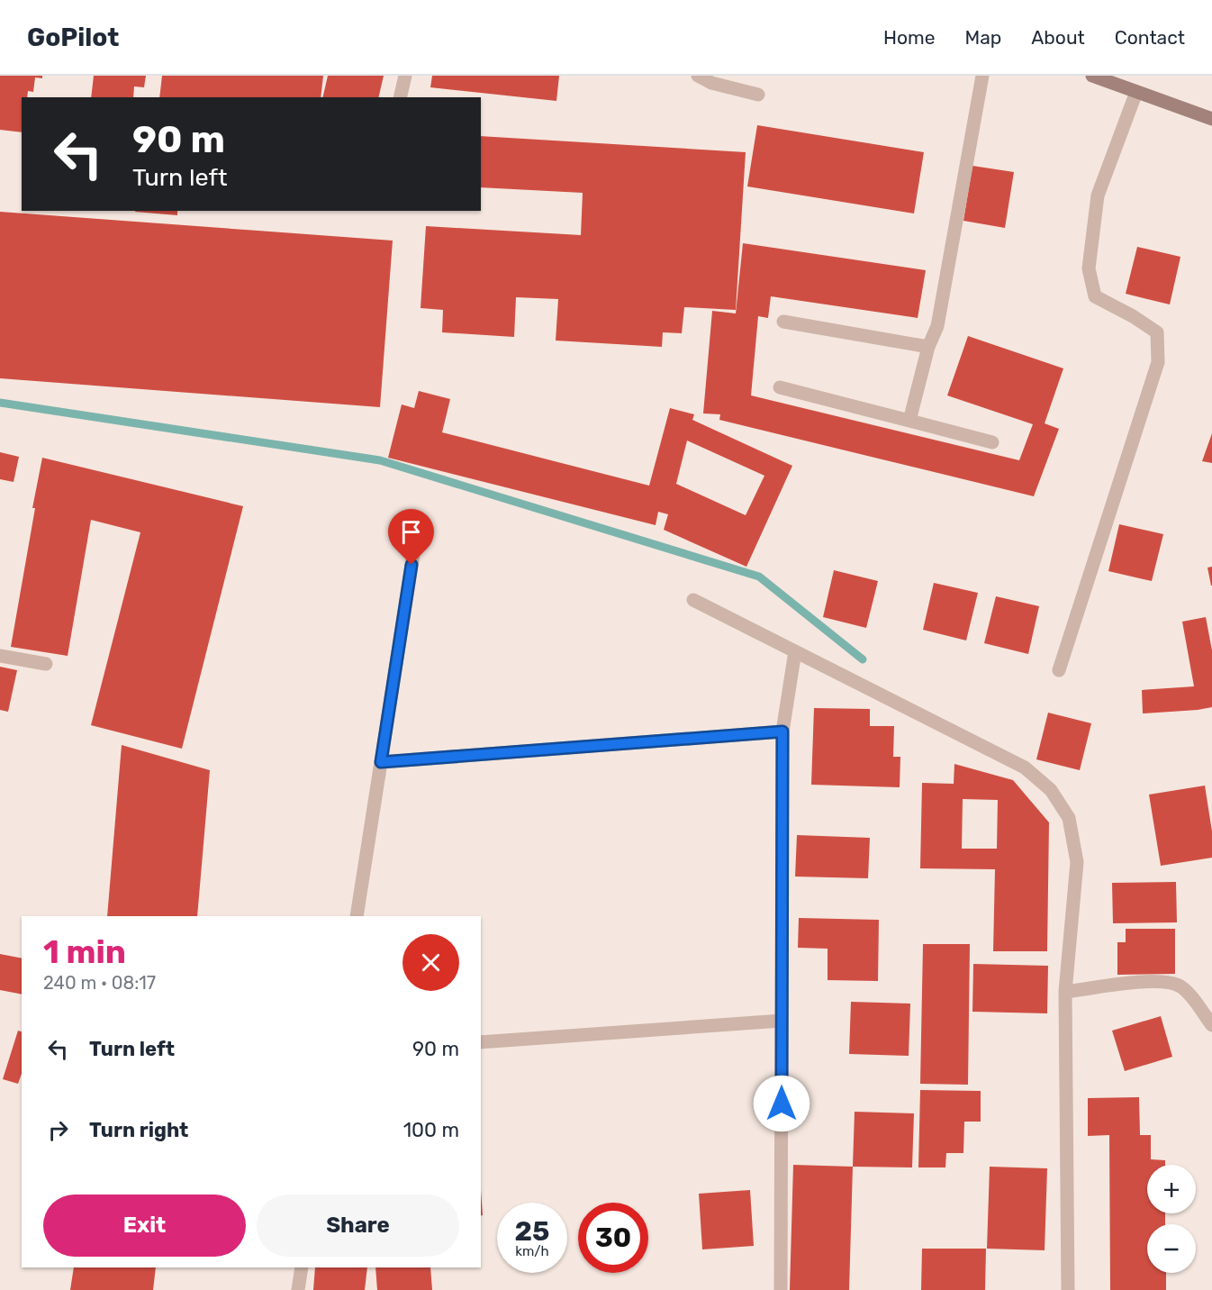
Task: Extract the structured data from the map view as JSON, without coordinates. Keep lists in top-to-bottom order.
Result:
{
  "page": {
    "header": "GoPilot",
    "nav": [
      "Home",
      "Map",
      "About",
      "Contact"
    ],
    "turn": ["90 m", "Turn left"],
    "heading": ["1 min", "240 m · 08:17"],
    "list": [
      {
        "name": "Turn left",
        "value": "90 m"
      },
      {
        "name": "Turn right",
        "value": "100 m"
      }
    ],
    "map_buttons": ["+", "−"],
    "buttons": ["Exit", "Share"],
    "speed": "25 km/h",
    "limit": "30"
  }
}
